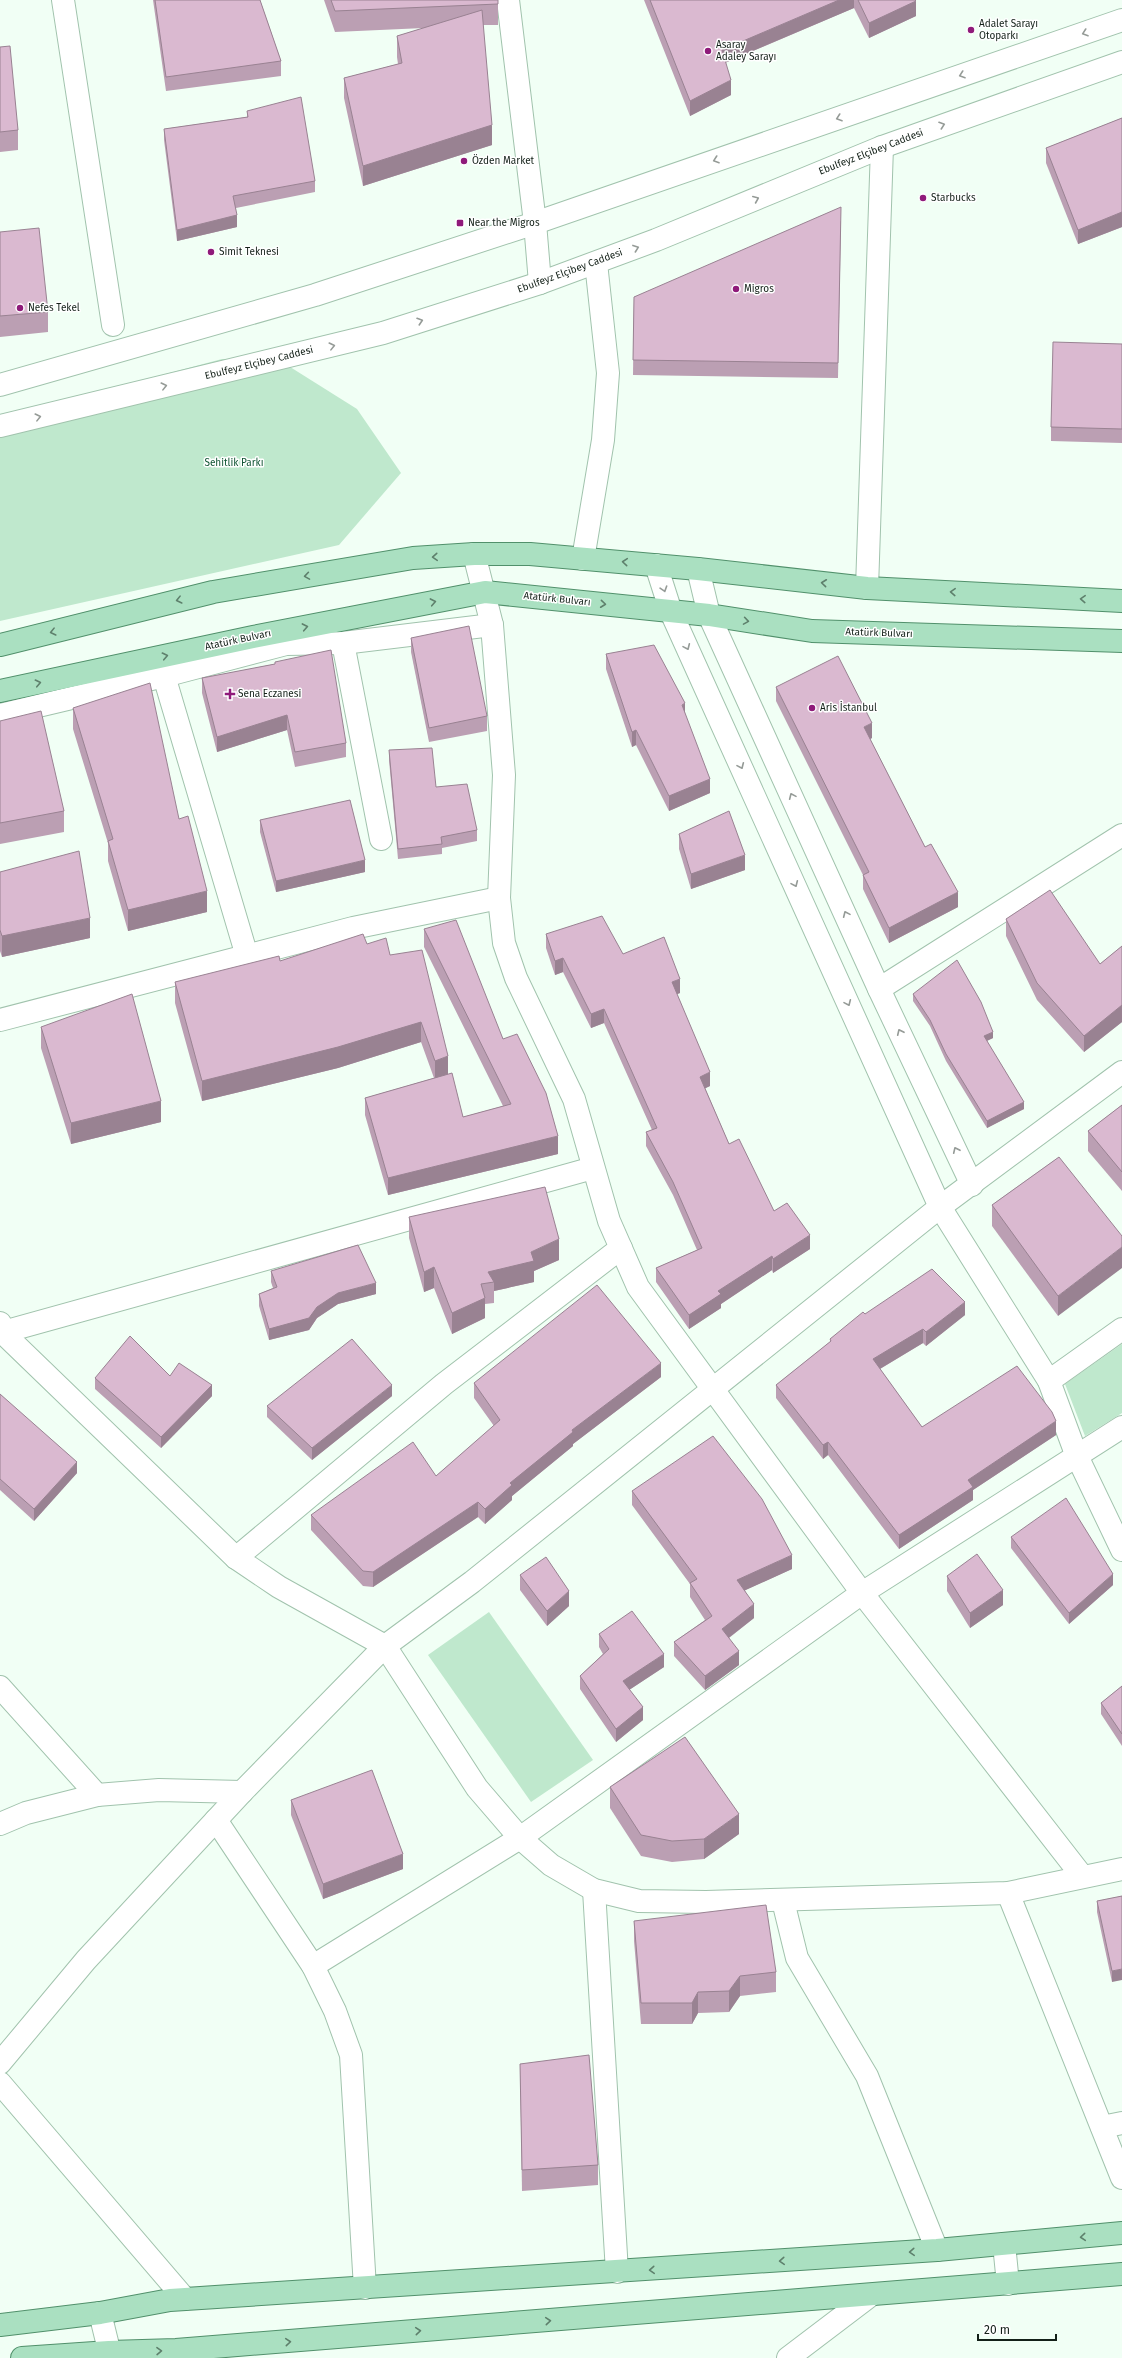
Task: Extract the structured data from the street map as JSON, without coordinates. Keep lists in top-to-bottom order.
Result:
{
  "streets": {
    "main road": ["Atatürk Bulvarı"],
    "street": ["Ebulfeyz Elçibey Caddesi"]
  },
  "parks": ["Sehitlik Parkı"],
  "places": {
    "other": [
      "Adalet Sarayı Otoparkı",
      "Asaray Adaley Sarayı",
      "Özden Market",
      "Starbucks",
      "Simit Teknesi",
      "Migros",
      "Nefes Tekel",
      "Aris İstanbul"
    ],
    "transit": ["Near the Migros"],
    "health": ["Sena Eczanesi"]
  },
  "scale_bar": "20 m"
}
